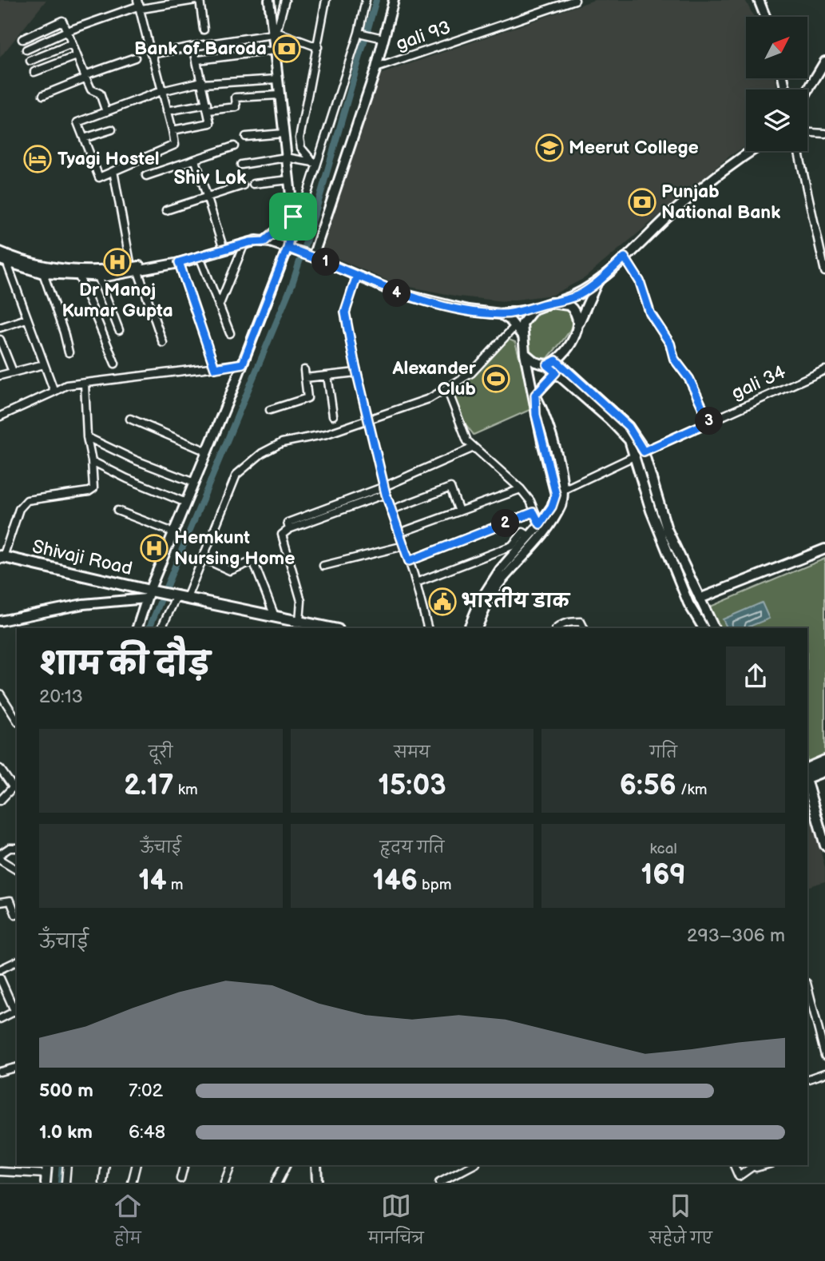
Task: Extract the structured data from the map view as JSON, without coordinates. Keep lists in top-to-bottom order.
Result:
{
  "streets": {
    "main road": ["Shivaji Road"],
    "street": ["gali 93", "gali 34"]
  },
  "districts": ["Shiv Lok"],
  "places": {
    "bank": ["Bank of Baroda", "Punjab National Bank"],
    "school or university": ["Meerut College"],
    "hotel": ["Tyagi Hostel"],
    "hospital": ["Dr Manoj Kumar Gupta", "Hemkunt Nursing Home"],
    "sports": ["Alexander Club"],
    "public building": ["भारतीय डाक"]
  },
  "north": "top right",
  "page": {
    "pins": [
      "1",
      "4",
      "3",
      "2"
    ],
    "heading": ["शाम की दौड़", "20:13"],
    "stats": [
      ["दूरी", "2.17 km"],
      ["समय", "15:03"],
      ["गति", "6:56 /km"],
      ["ऊँचाई", "14 m"],
      ["हृदय गति", "146 bpm"],
      ["kcal", "169"]
    ],
    "chart": ["ऊँचाई", "293–306 m"],
    "list": [
      {
        "name": "500 m",
        "note": "7:02"
      },
      {
        "name": "1.0 km",
        "note": "6:48"
      }
    ],
    "tabs": ["होम", "मानचित्र", "सहेजे गए"]
  }
}
